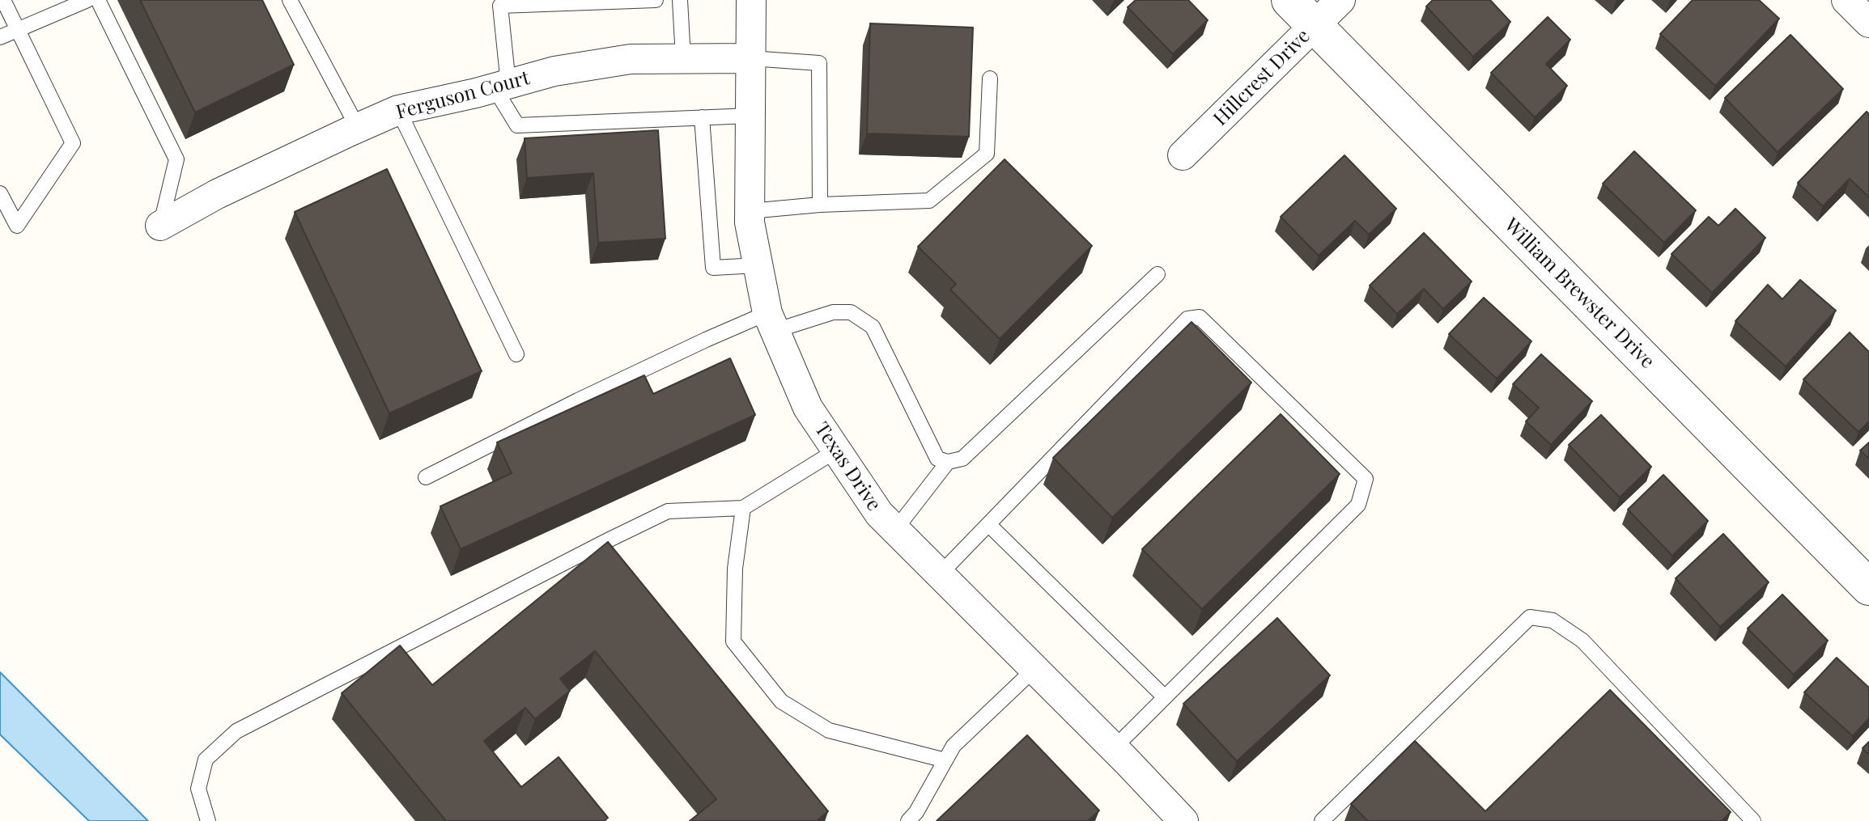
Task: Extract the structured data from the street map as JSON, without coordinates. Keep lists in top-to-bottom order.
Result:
{
  "streets": {
    "street": [
      "Hillcrest Drive",
      "Ferguson Court",
      "William Brewster Drive",
      "Texas Drive"
    ]
  },
  "crossings": [
    ["Hillcrest Drive", "William Brewster Drive"],
    ["Ferguson Court", "Texas Drive"]
  ]
}
